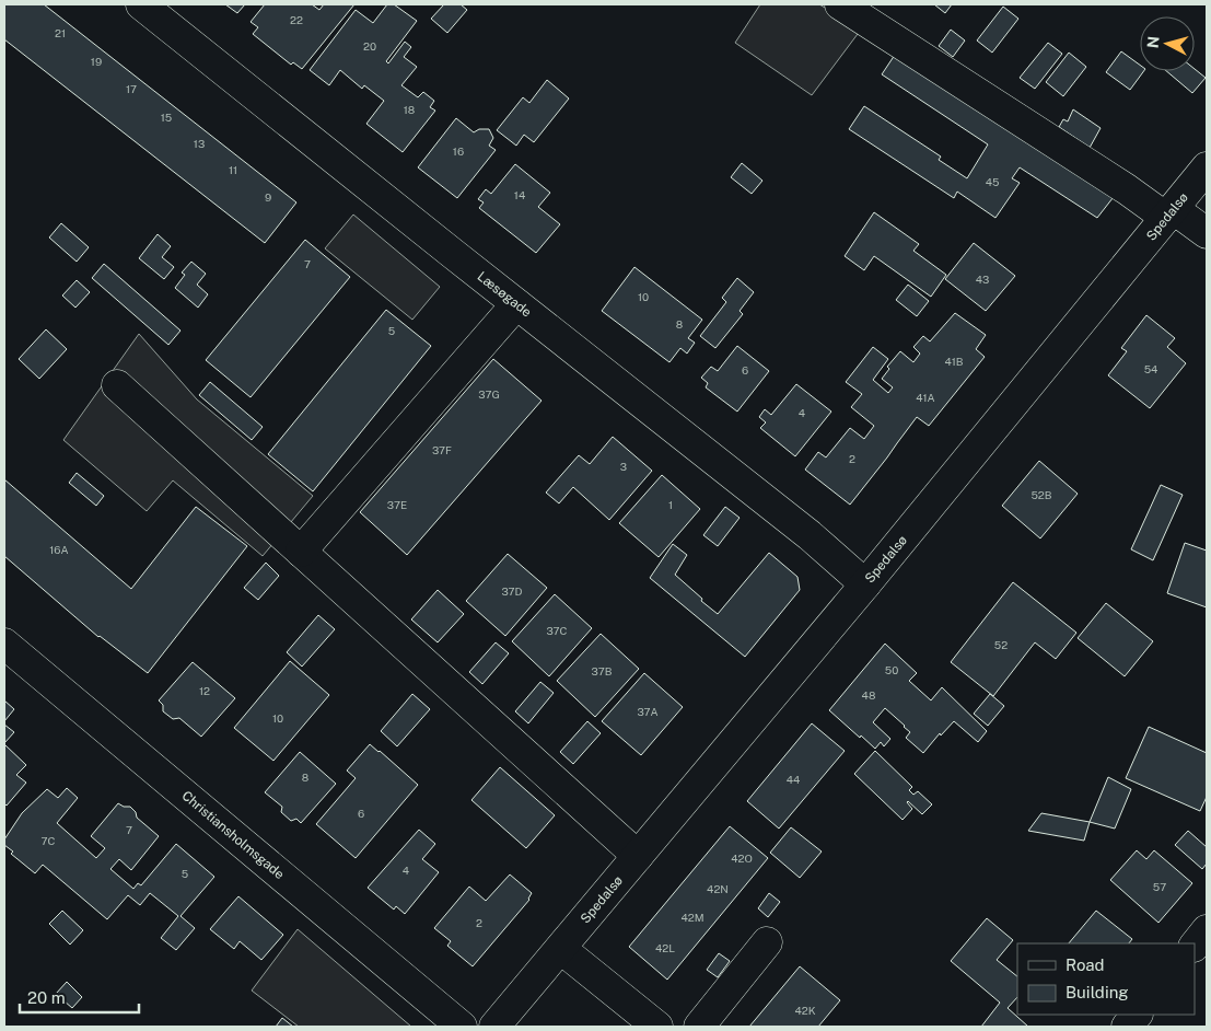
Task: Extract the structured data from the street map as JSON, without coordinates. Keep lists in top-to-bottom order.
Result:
{
  "streets": {
    "street": ["Spedalsø", "Læsøgade", "Christiansholmsgade"]
  },
  "crossings": [
    ["Spedalsø", "Læsøgade"]
  ],
  "house_numbers": [
    "22",
    "21",
    "20",
    "19",
    "17",
    "18",
    "15",
    "13",
    "16",
    "11",
    "45",
    "14",
    "9",
    "7",
    "43",
    "10",
    "8",
    "5",
    "41B",
    "54",
    "6",
    "37G",
    "41A",
    "4",
    "37F",
    "2",
    "3",
    "52B",
    "37E",
    "1",
    "16A",
    "37D",
    "37C",
    "52",
    "50",
    "37B",
    "12",
    "48",
    "37A",
    "10",
    "8",
    "44",
    "6",
    "7",
    "7C",
    "42O",
    "4",
    "5",
    "57",
    "42N",
    "42M",
    "2",
    "42L",
    "42K"
  ],
  "legend": ["Road", "Building"],
  "scale_bar": "20 m",
  "north": "left"
}
